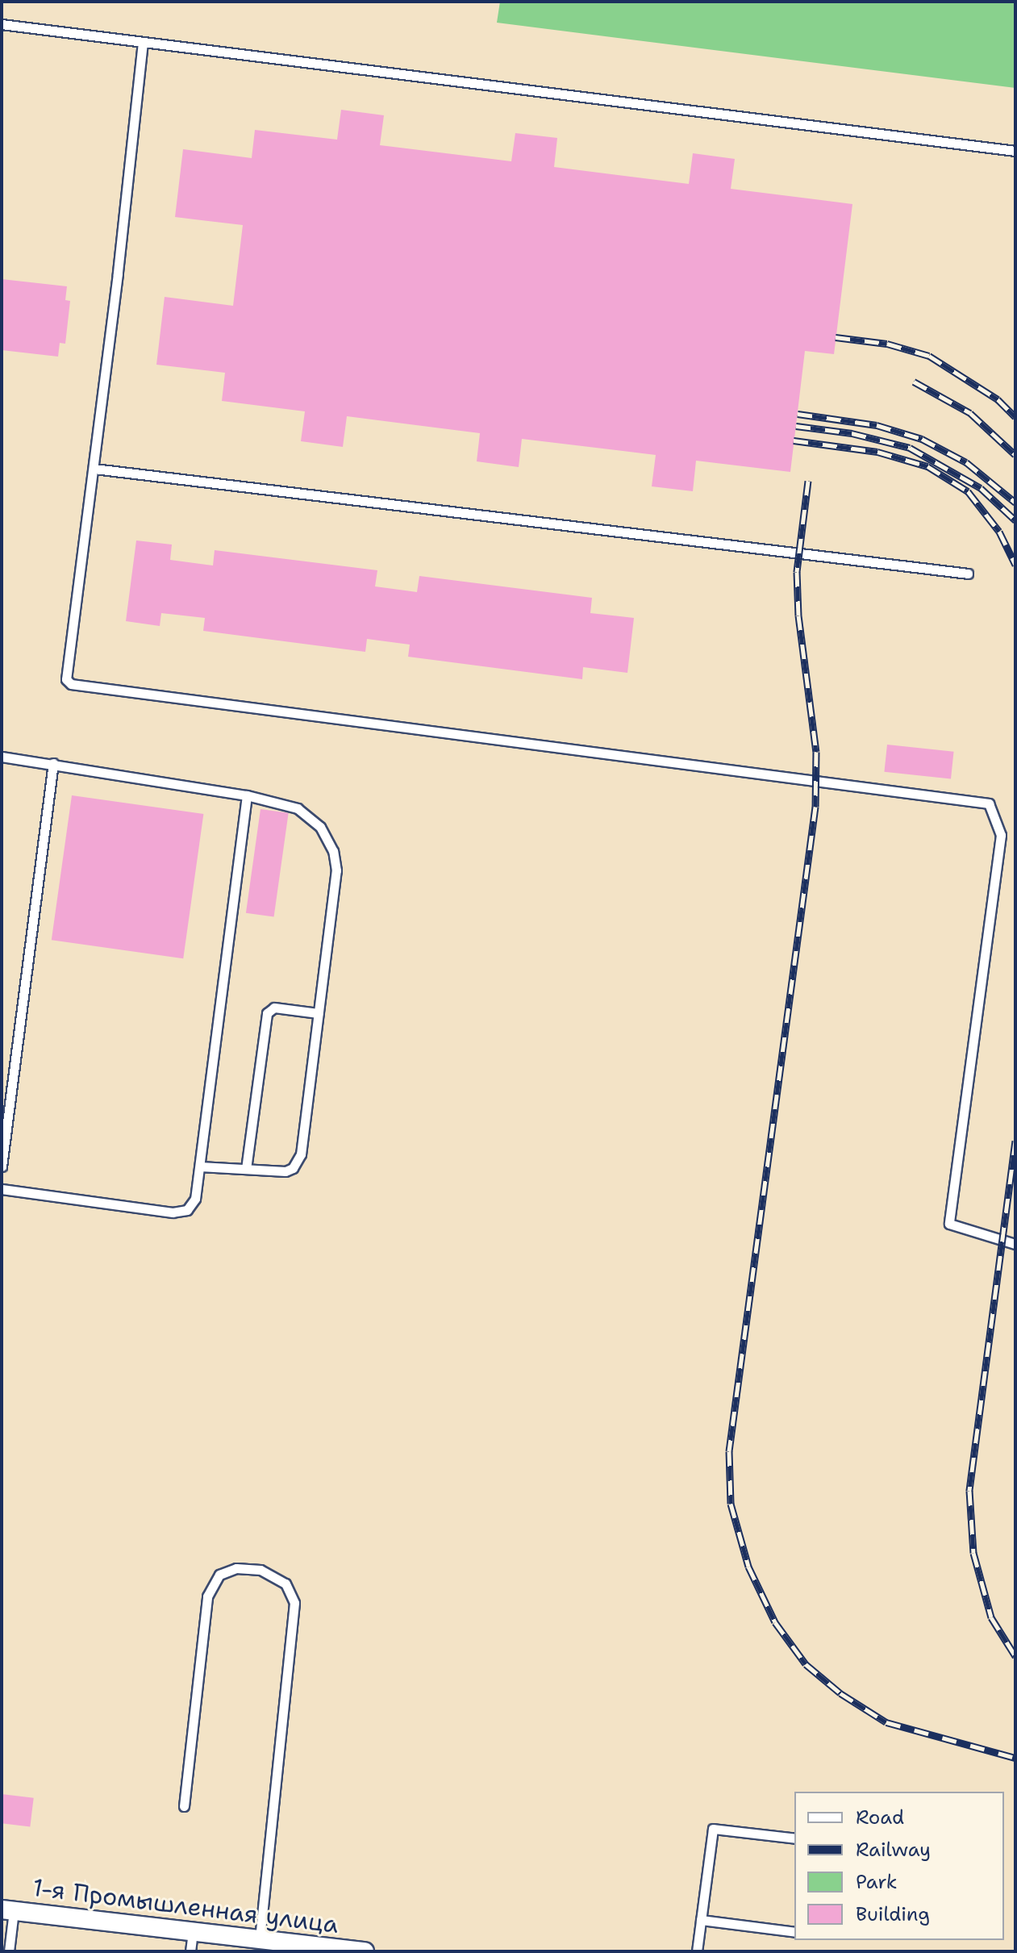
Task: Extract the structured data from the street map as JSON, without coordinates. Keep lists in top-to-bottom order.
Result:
{
  "streets": {
    "street": ["1-я Промышленная улица"]
  },
  "legend": [
    "Road",
    "Railway",
    "Park",
    "Building"
  ]
}
